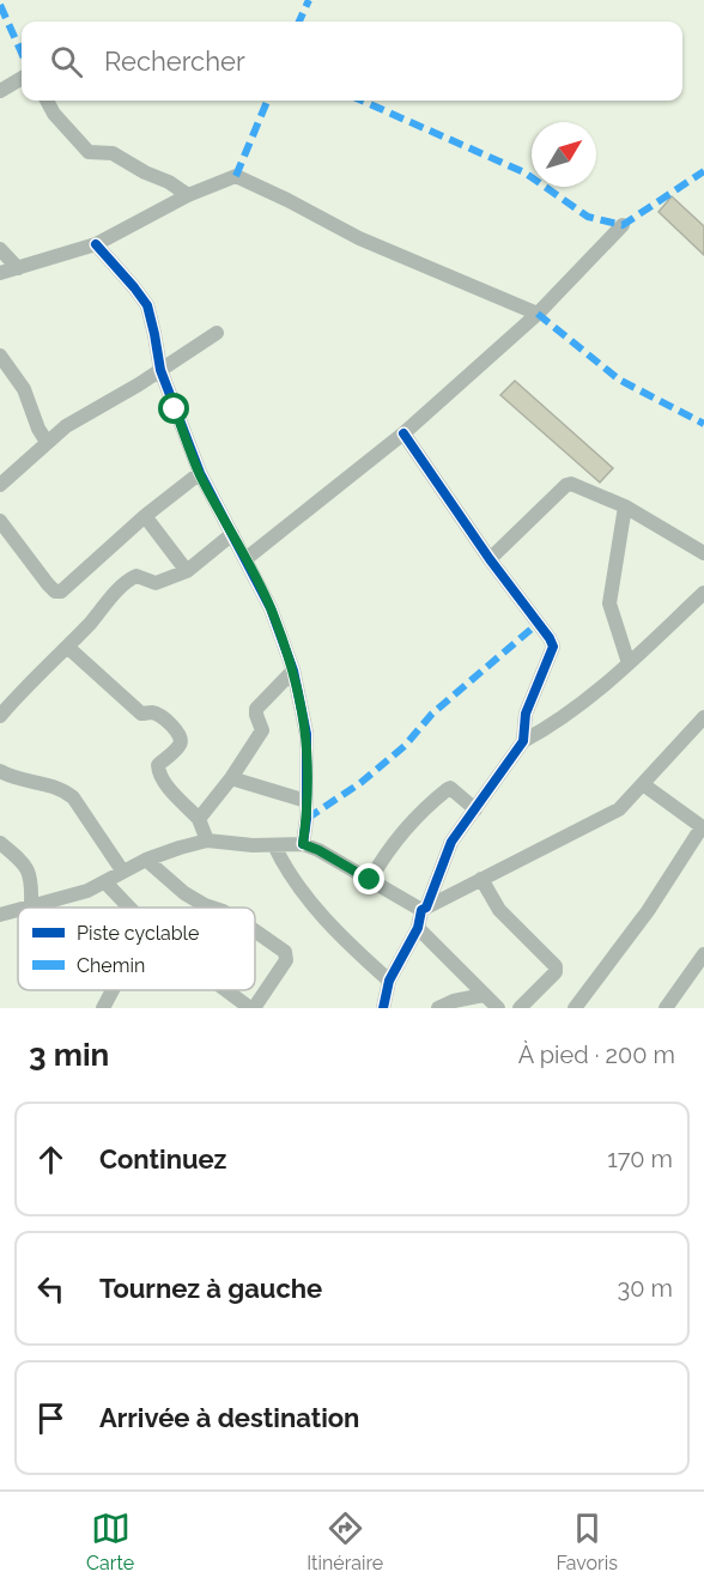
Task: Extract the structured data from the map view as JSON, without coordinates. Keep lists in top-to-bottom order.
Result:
{
  "legend": ["Piste cyclable", "Chemin"],
  "north": "top right",
  "page": {
    "search": "Rechercher",
    "heading": ["3 min", "À pied · 200 m"],
    "list": [
      ["Continuez", "170 m"],
      ["Tournez à gauche", "30 m"],
      "Arrivée à destination"
    ],
    "nav": ["Carte", "Itinéraire", "Favoris"]
  }
}
